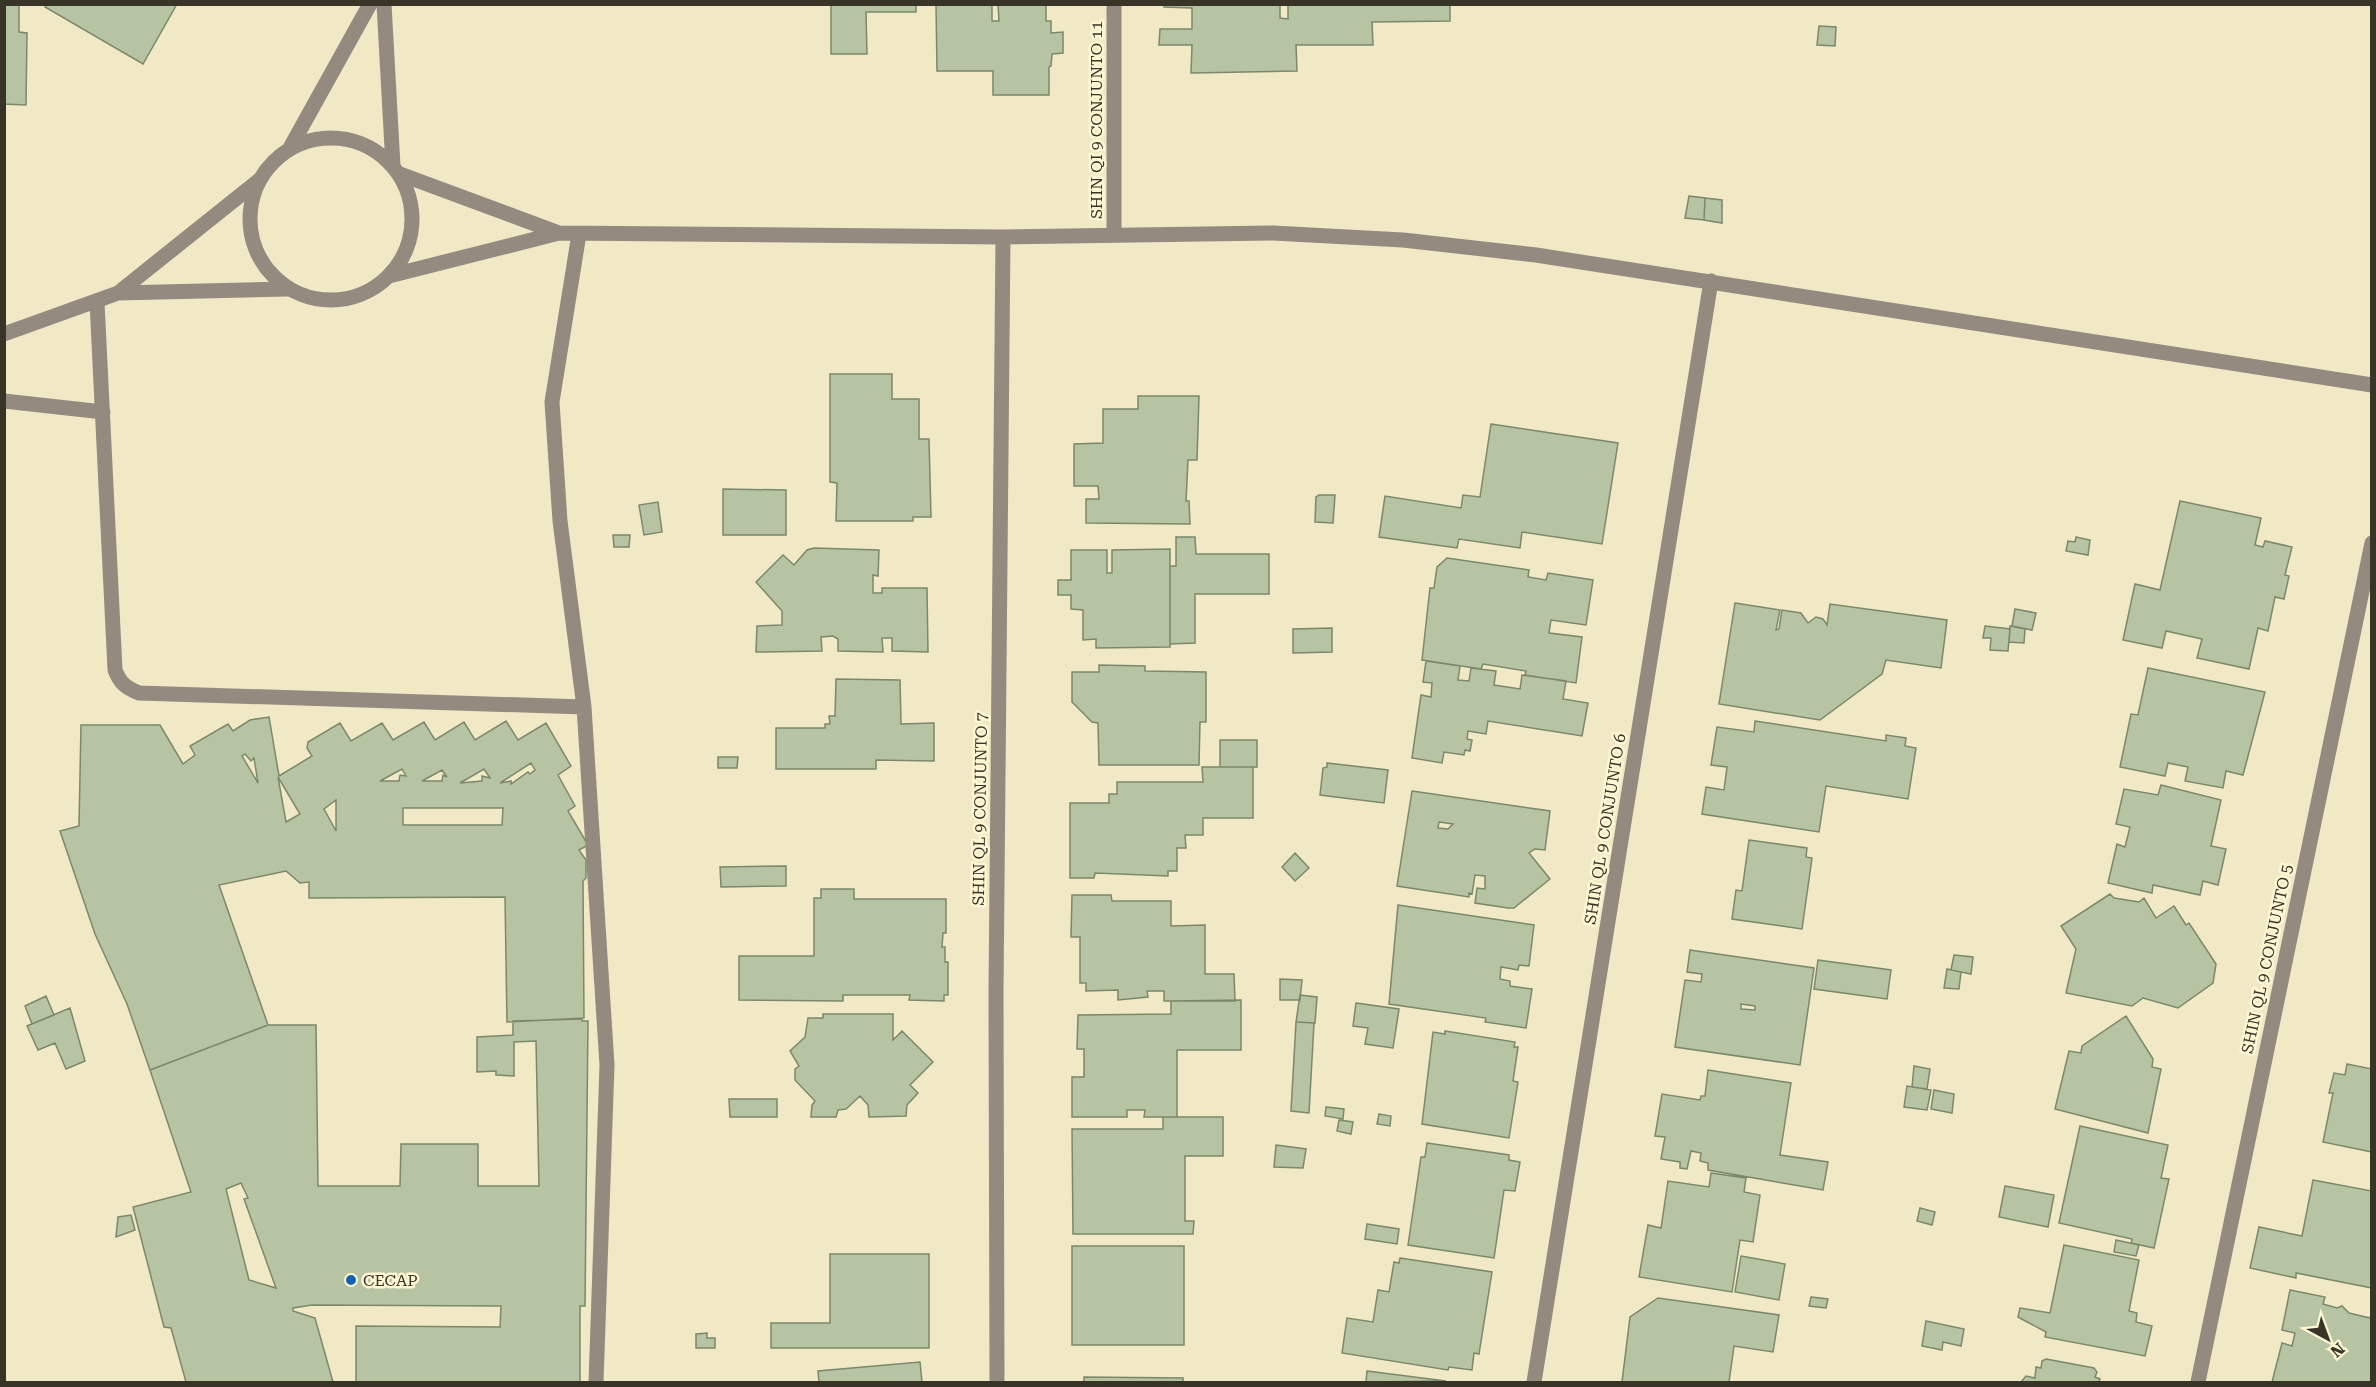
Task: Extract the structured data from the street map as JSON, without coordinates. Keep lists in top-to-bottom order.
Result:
{
  "streets": {
    "street": [
      "SHIN QI 9 CONJUNTO 11",
      "SHIN QL 9 CONJUNTO 7",
      "SHIN QL 9 CONJUNTO 6",
      "SHIN QL 9 CONJUNTO 5"
    ]
  },
  "places": ["CECAP"],
  "north": "bottom right"
}
